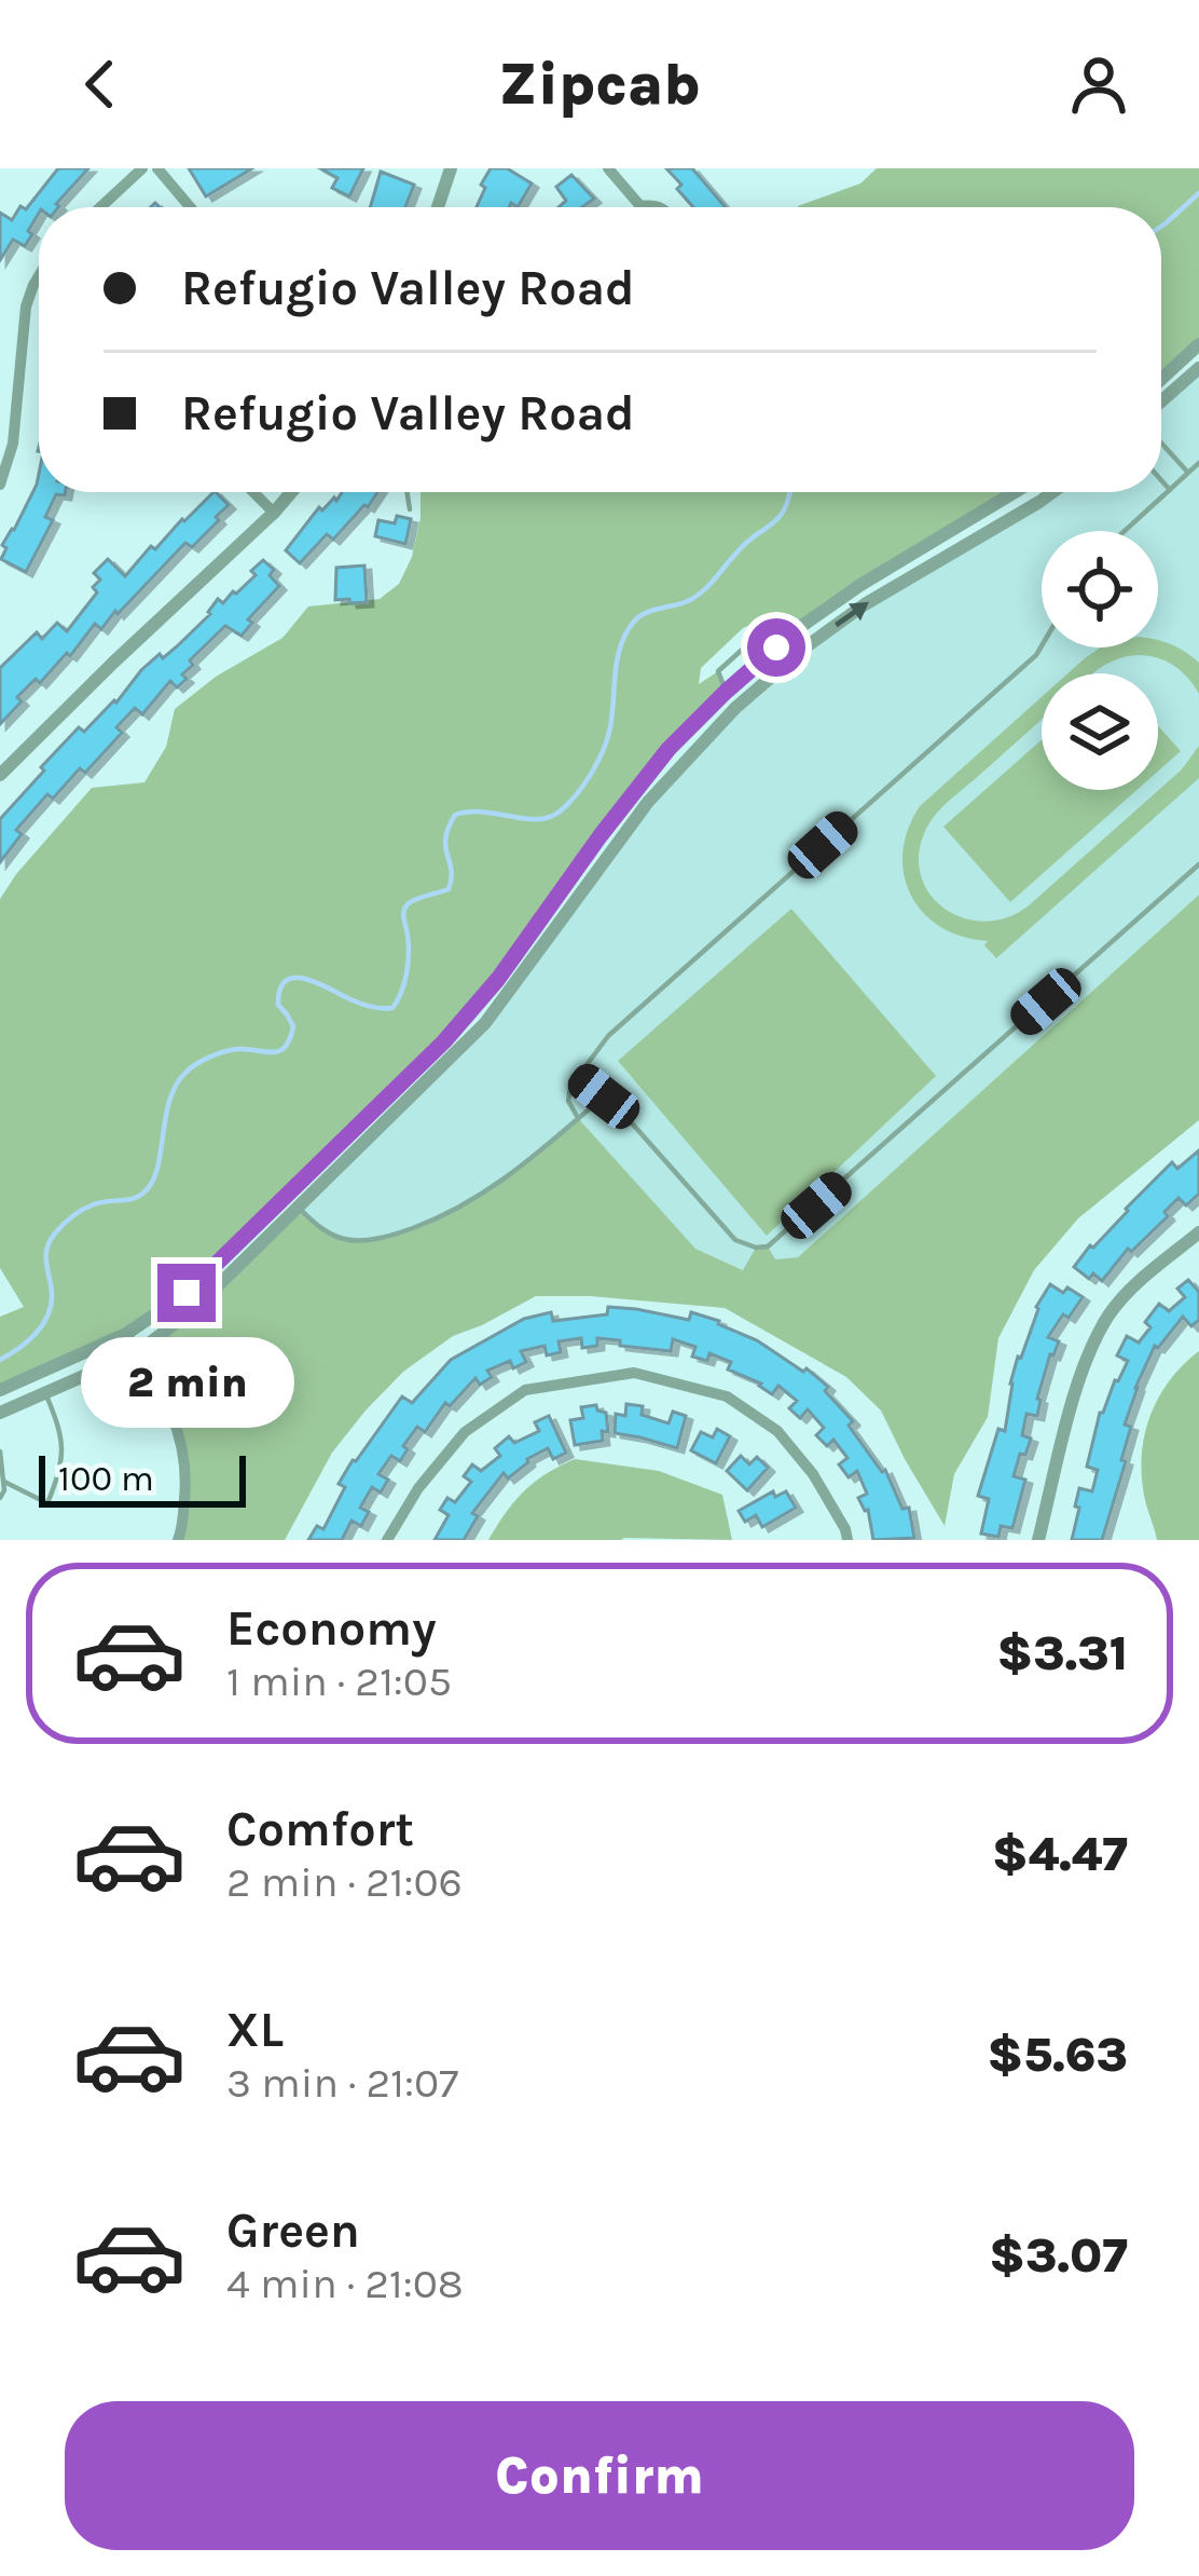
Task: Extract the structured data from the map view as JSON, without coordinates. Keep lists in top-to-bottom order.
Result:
{
  "scale_bar": "100 m",
  "page": {
    "header": "Zipcab",
    "banner": ["Refugio Valley Road", "Refugio Valley Road"],
    "bubble": "2 min",
    "scale": "100 m",
    "list": [
      {
        "name": "Economy",
        "note": "1 min · 21:05",
        "value": "$3.31"
      },
      {
        "name": "Comfort",
        "note": "2 min · 21:06",
        "value": "$4.47"
      },
      {
        "name": "XL",
        "note": "3 min · 21:07",
        "value": "$5.63"
      },
      {
        "name": "Green",
        "note": "4 min · 21:08",
        "value": "$3.07"
      }
    ],
    "buttons": "Confirm"
  }
}
